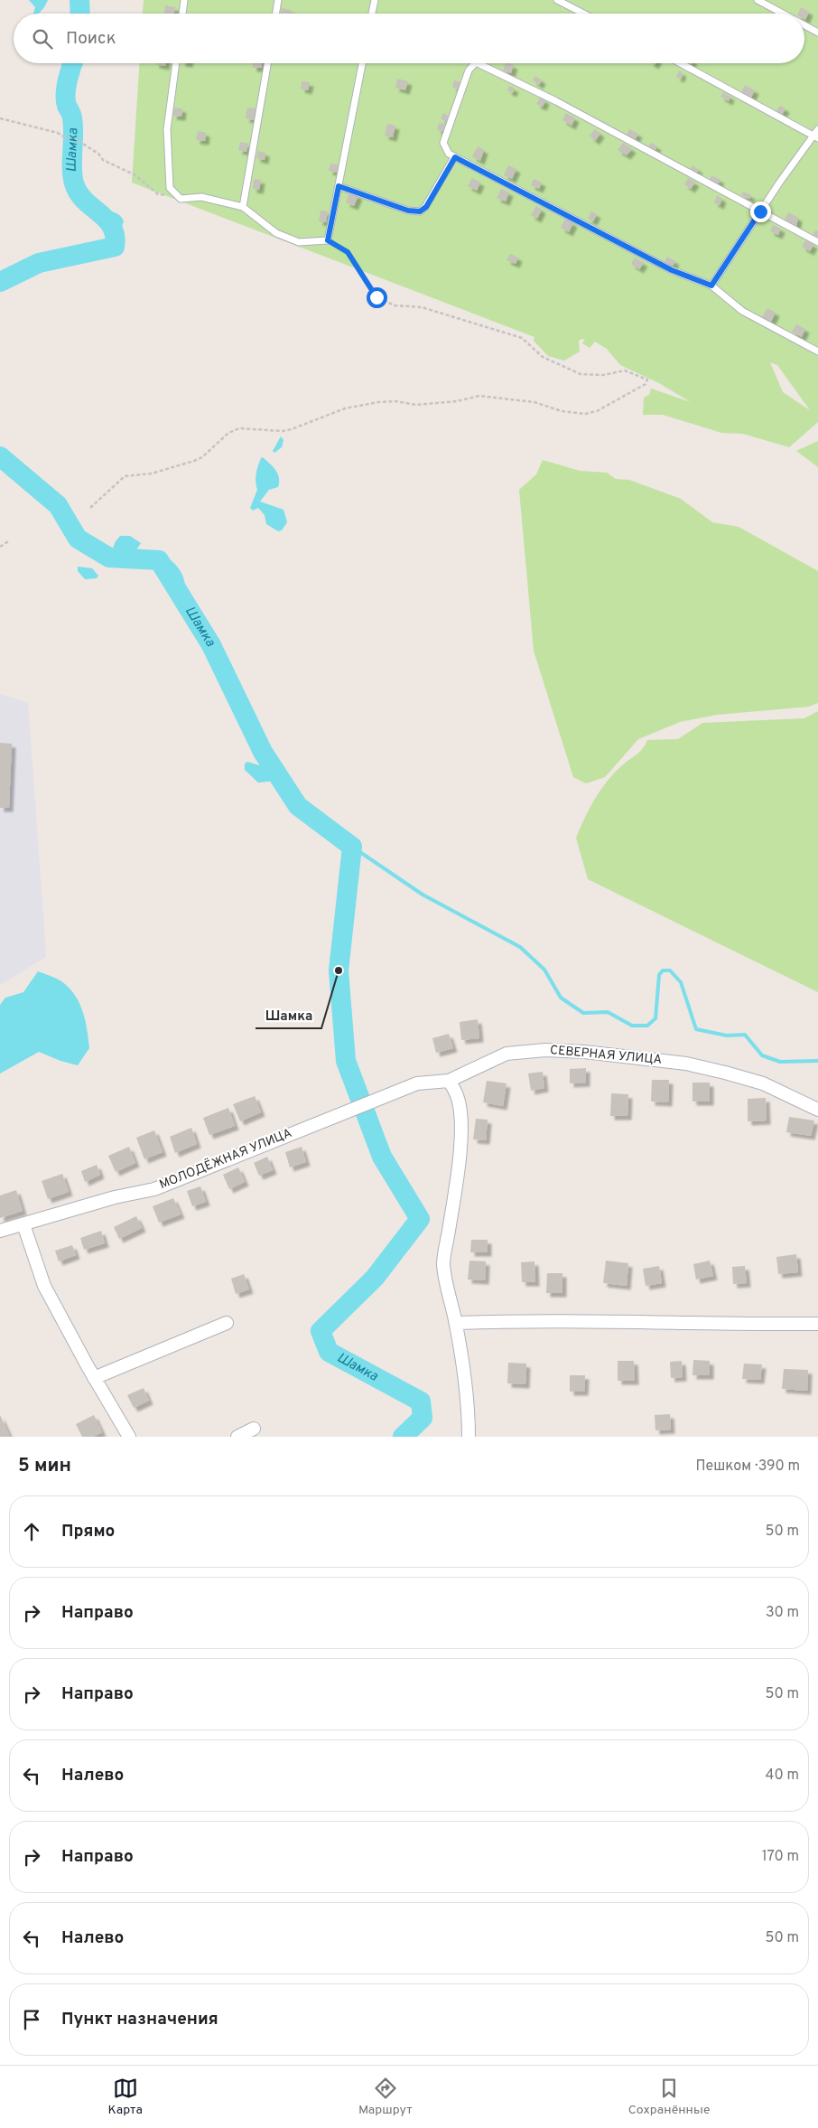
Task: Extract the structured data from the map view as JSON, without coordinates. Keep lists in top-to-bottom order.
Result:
{
  "streets": {
    "street": ["СЕВЕРНАЯ УЛИЦА", "МОЛОДЁЖНАЯ УЛИЦА"]
  },
  "crossings": [
    ["СЕВЕРНАЯ УЛИЦА", "МОЛОДЁЖНАЯ УЛИЦА"]
  ],
  "water": ["Шамка"],
  "places": ["Шамка"],
  "page": {
    "search": "Поиск",
    "heading": ["5 мин", "Пешком · 390 m"],
    "list": [
      ["Прямо", "50 m"],
      ["Направо", "30 m"],
      ["Направо", "50 m"],
      ["Налево", "40 m"],
      ["Направо", "170 m"],
      ["Налево", "50 m"],
      "Пункт назначения"
    ],
    "nav": ["Карта", "Маршрут", "Сохранённые"]
  }
}
